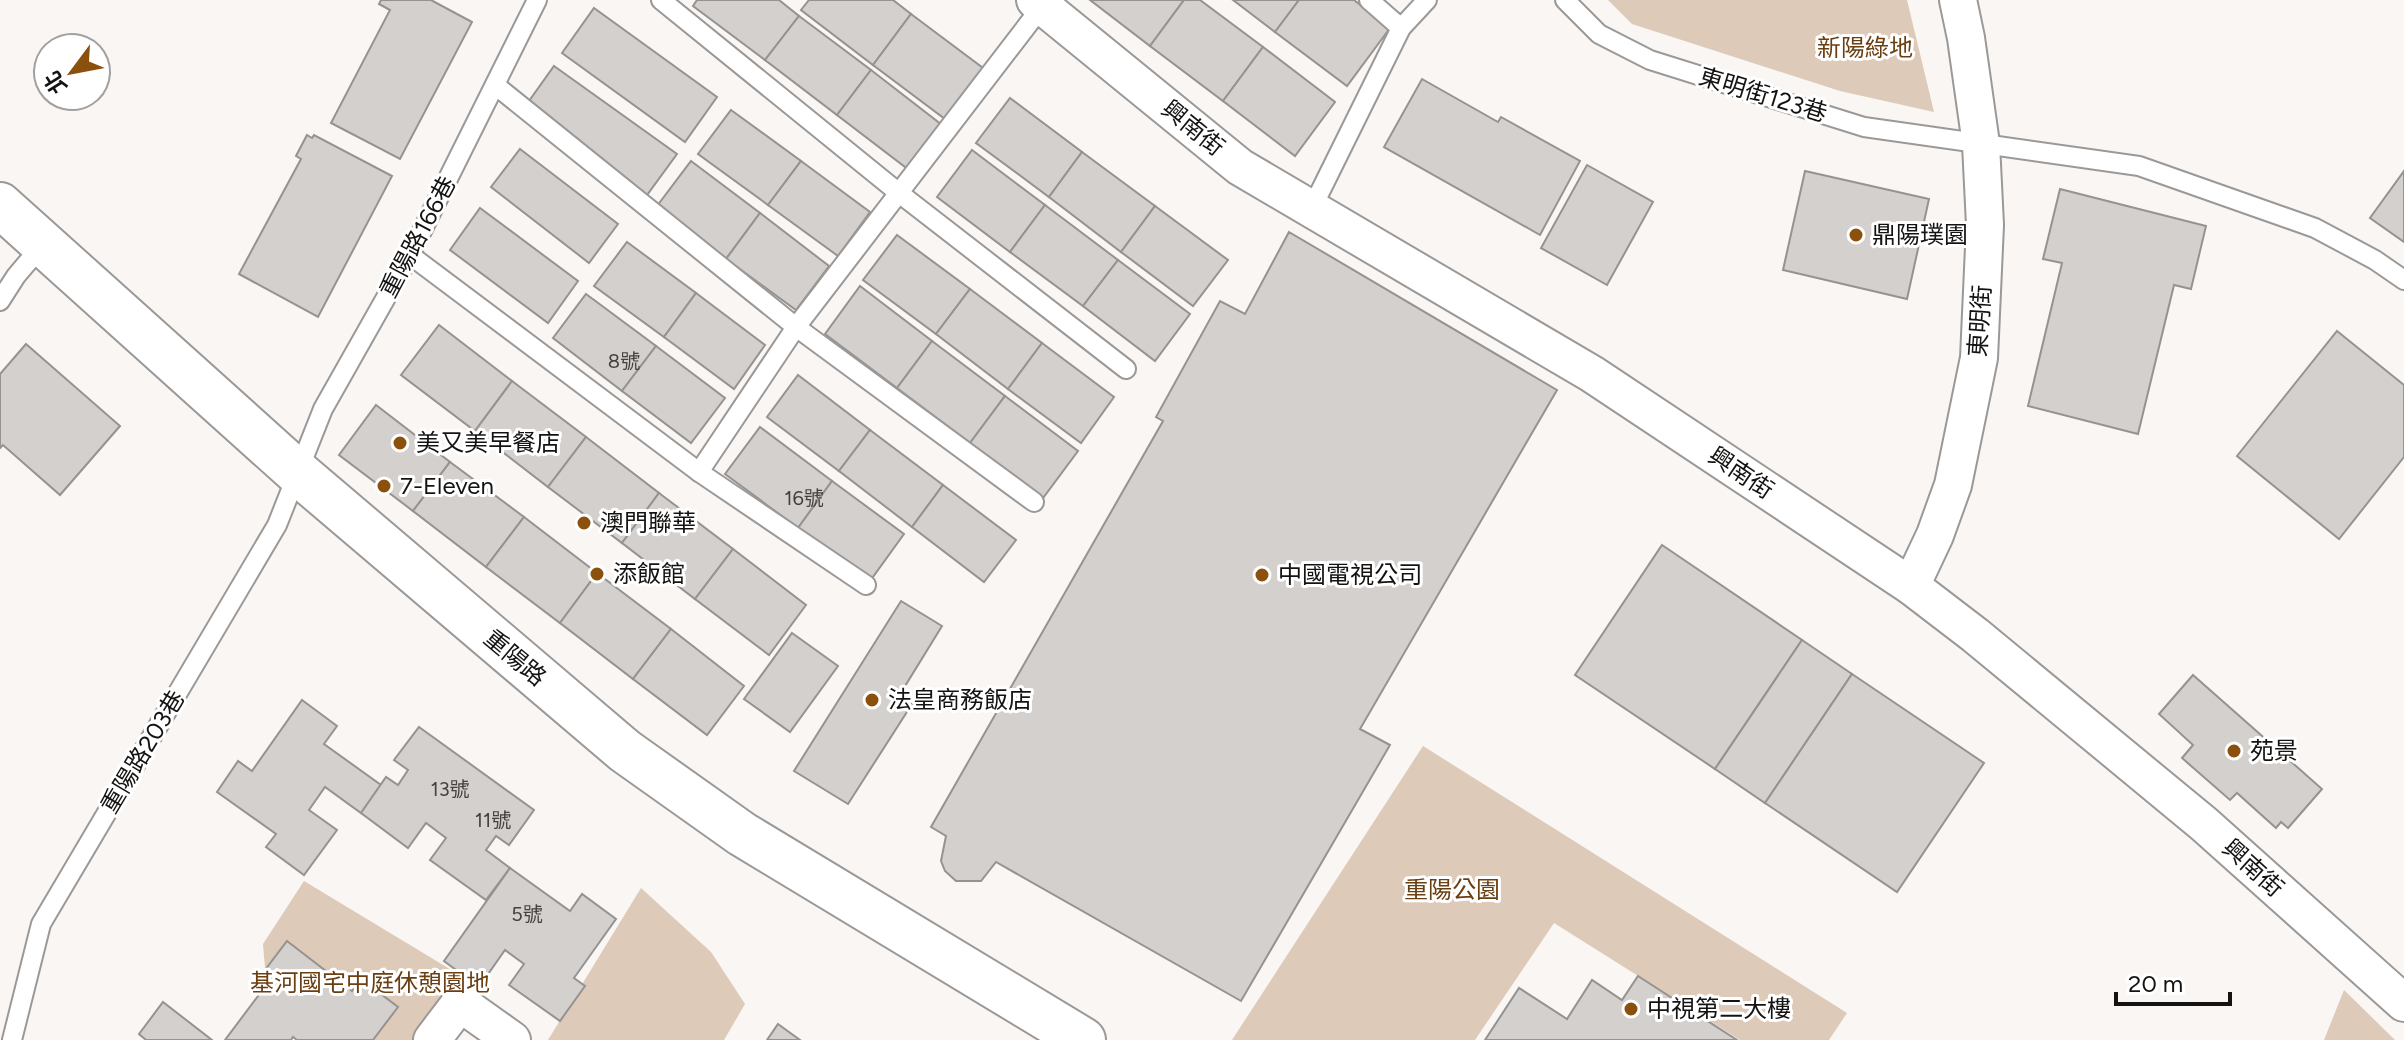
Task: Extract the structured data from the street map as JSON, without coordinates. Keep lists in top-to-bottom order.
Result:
{
  "streets": {
    "street": ["興南街", "東明街", "重陽路"],
    "lane": ["東明街123巷", "重陽路166巷", "重陽路203巷"]
  },
  "crossings": [
    ["東明街123巷", "東明街"],
    ["興南街", "東明街"],
    ["重陽路166巷", "重陽路"],
    ["重陽路166巷", "重陽路203巷"],
    ["重陽路", "重陽路203巷"]
  ],
  "parks": ["新陽綠地", "重陽公園", "基河國宅中庭休憩園地"],
  "places": [
    "鼎陽璞園",
    "美又美早餐店",
    "7-Eleven",
    "澳門聯華",
    "添飯館",
    "中國電視公司",
    "法皇商務飯店",
    "苑景",
    "中視第二大樓"
  ],
  "house_numbers": [
    "8號",
    "16號",
    "13號",
    "11號",
    "5號"
  ],
  "scale_bar": "20 m",
  "north": "bottom left"
}
